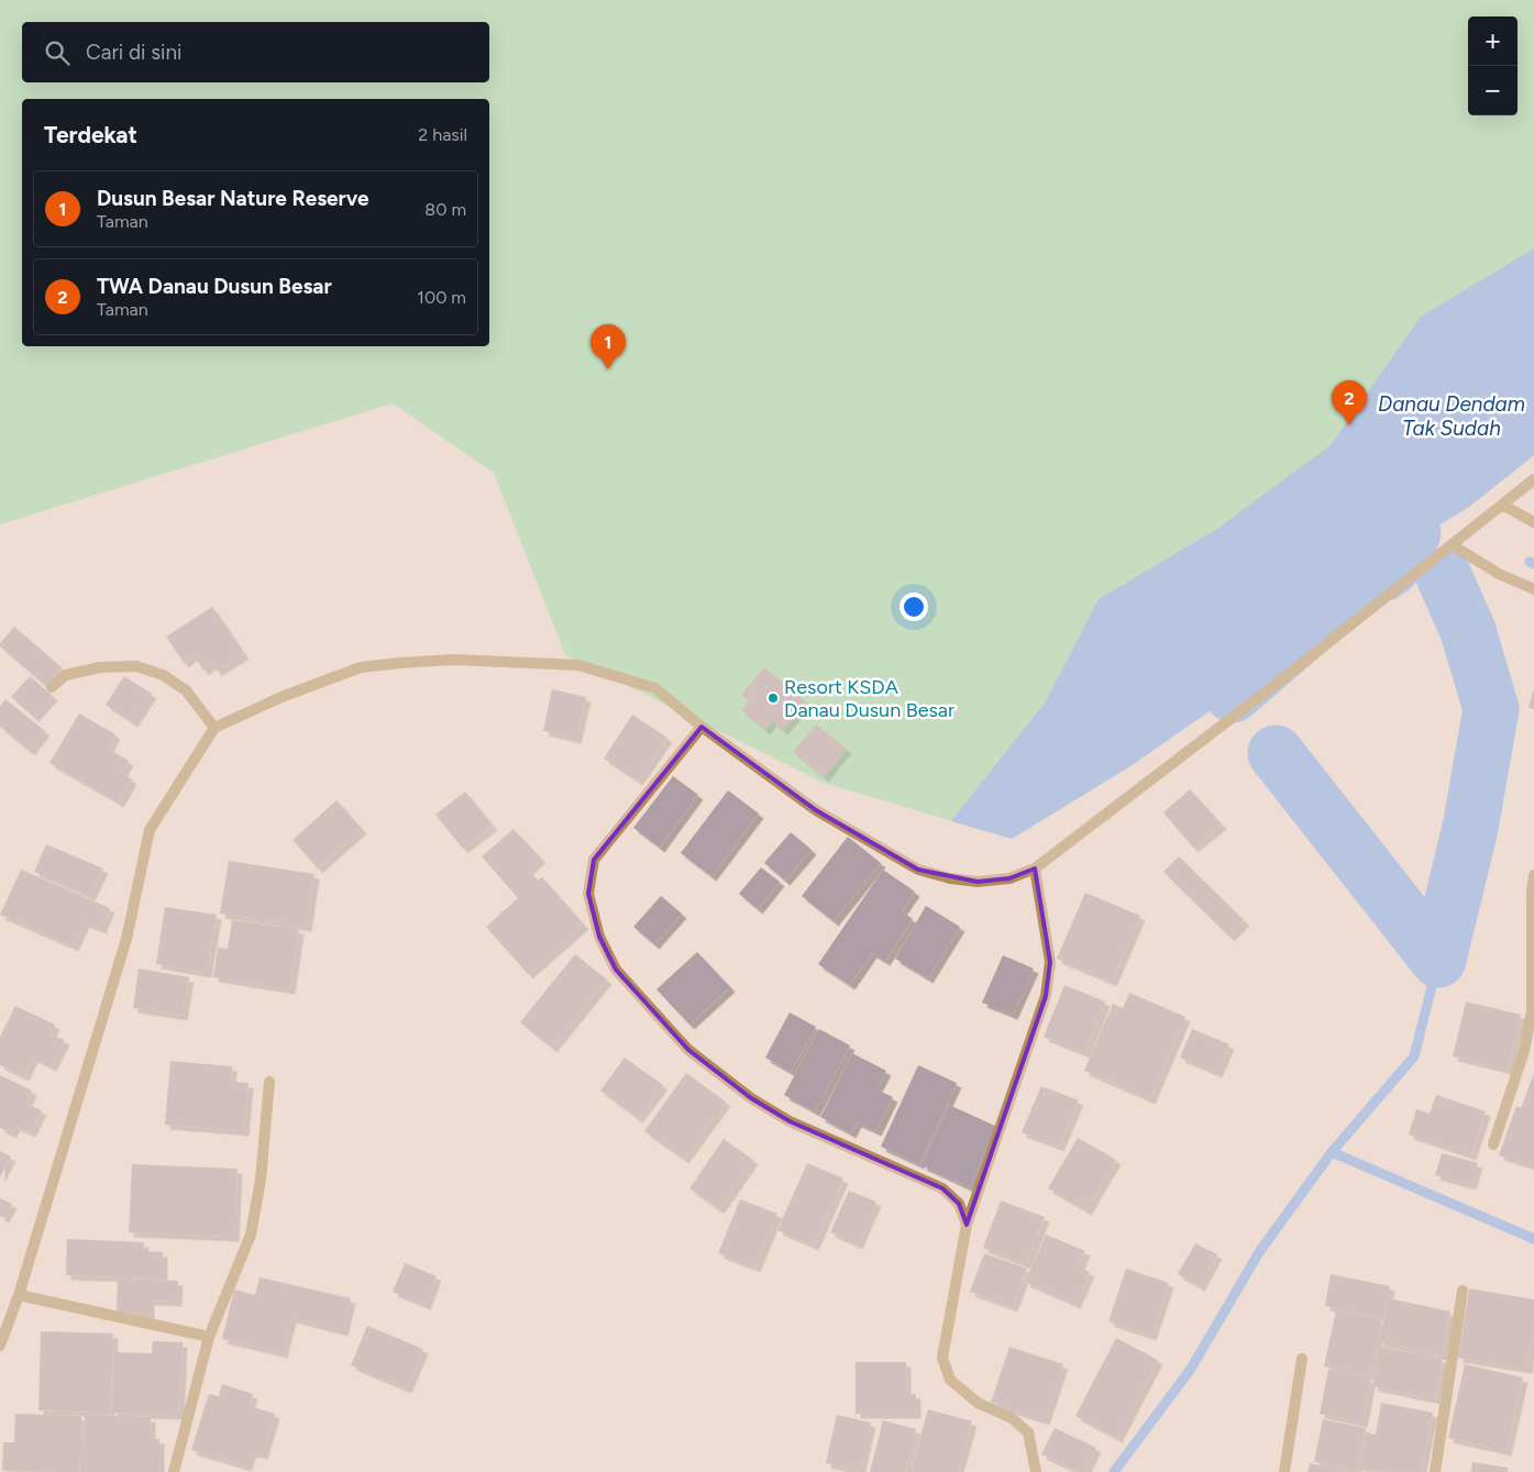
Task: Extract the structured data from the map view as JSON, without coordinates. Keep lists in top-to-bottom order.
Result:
{
  "water": ["Danau Dendam Tak Sudah"],
  "places": ["Resort KSDA Danau Dusun Besar"],
  "page": {
    "map_buttons": ["+", "−"],
    "search": "Cari di sini",
    "heading": ["Terdekat", "2 hasil"],
    "list": [
      {
        "mark": "1",
        "name": "Dusun Besar Nature Reserve",
        "note": "Taman",
        "value": "80 m"
      },
      {
        "mark": "2",
        "name": "TWA Danau Dusun Besar",
        "note": "Taman",
        "value": "100 m"
      }
    ],
    "pins": ["1", "2"]
  }
}
